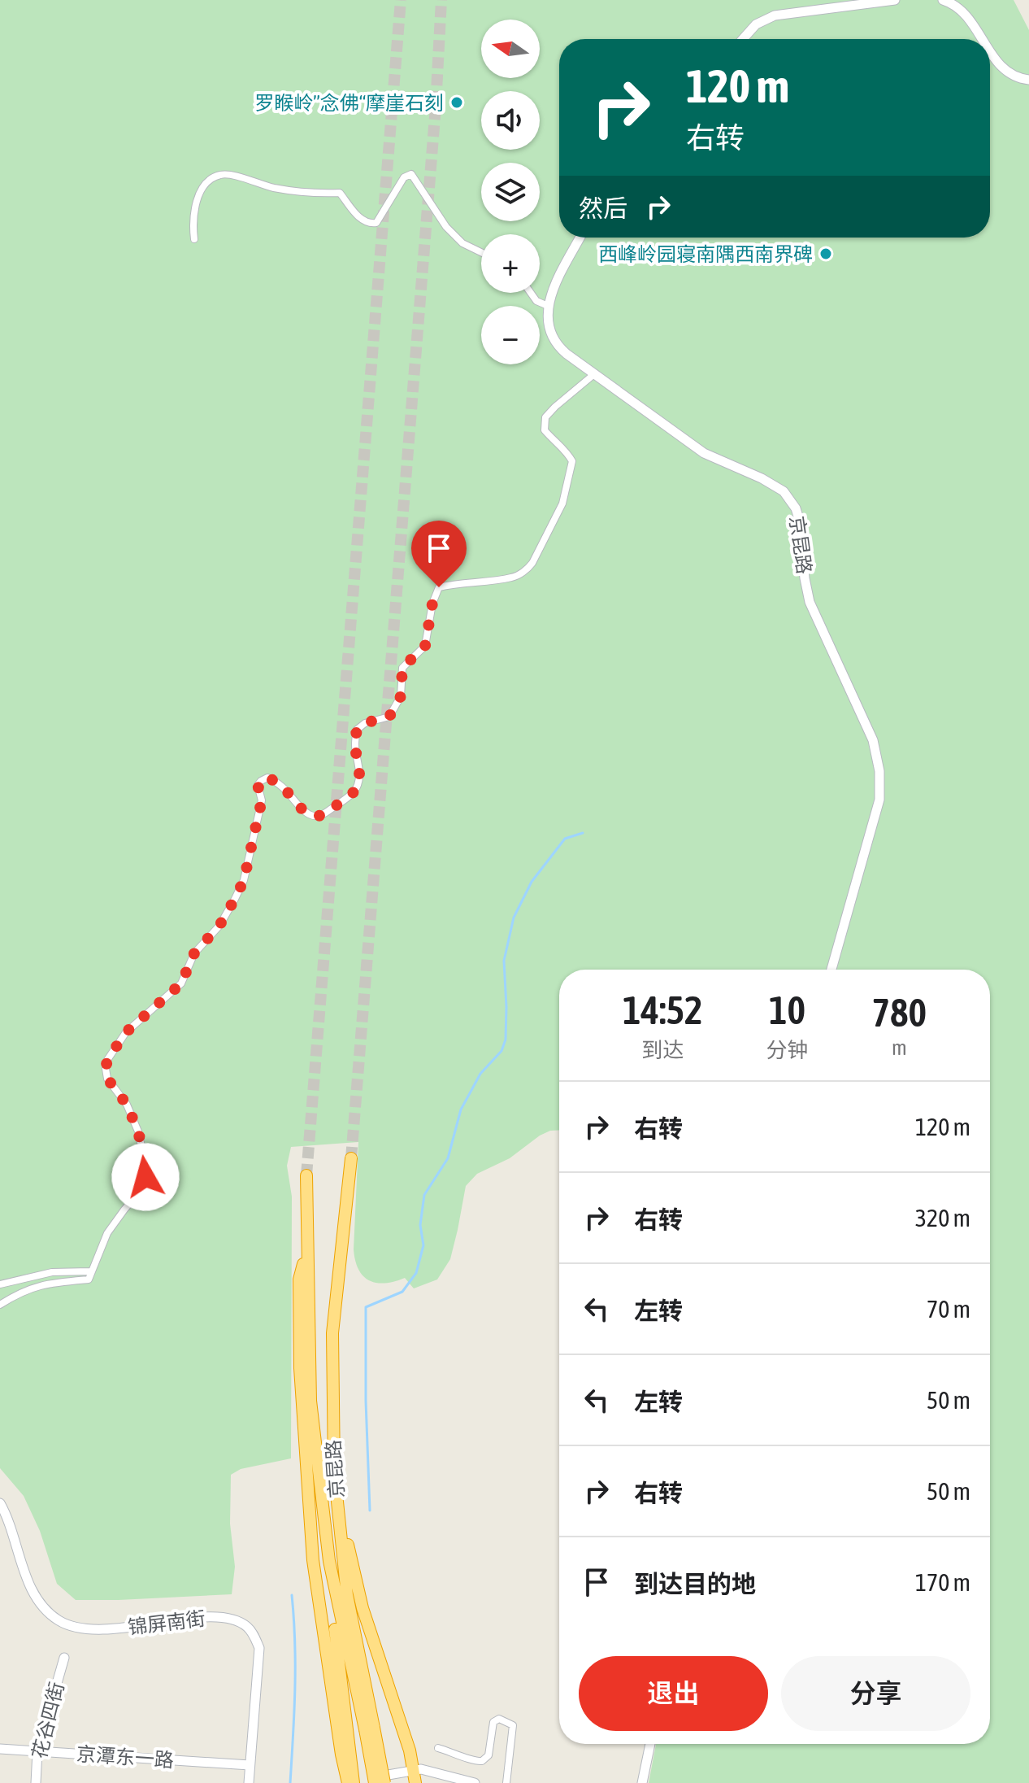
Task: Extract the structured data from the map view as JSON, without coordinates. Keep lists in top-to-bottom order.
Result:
{
  "streets": {
    "highway": ["京昆路"],
    "main road": ["锦屏南街", "花谷四街", "京潭东一路"]
  },
  "crossings": [
    ["锦屏南街", "京潭东一路"],
    ["花谷四街", "京潭东一路"]
  ],
  "places": ["罗睺岭”念佛“摩崖石刻", "西峰岭园寝南隅西南界碑"],
  "north": "left",
  "page": {
    "map_buttons": ["+", "−"],
    "turn": ["120 m", "右转"],
    "then": "然后",
    "eta": [
      "14:52",
      "到达",
      "10",
      "分钟",
      "780",
      "m"
    ],
    "list": [
      {
        "name": "右转",
        "value": "120 m"
      },
      {
        "name": "右转",
        "value": "320 m"
      },
      {
        "name": "左转",
        "value": "70 m"
      },
      {
        "name": "左转",
        "value": "50 m"
      },
      {
        "name": "右转",
        "value": "50 m"
      },
      {
        "name": "到达目的地",
        "value": "170 m"
      }
    ],
    "buttons": ["退出", "分享"]
  }
}
